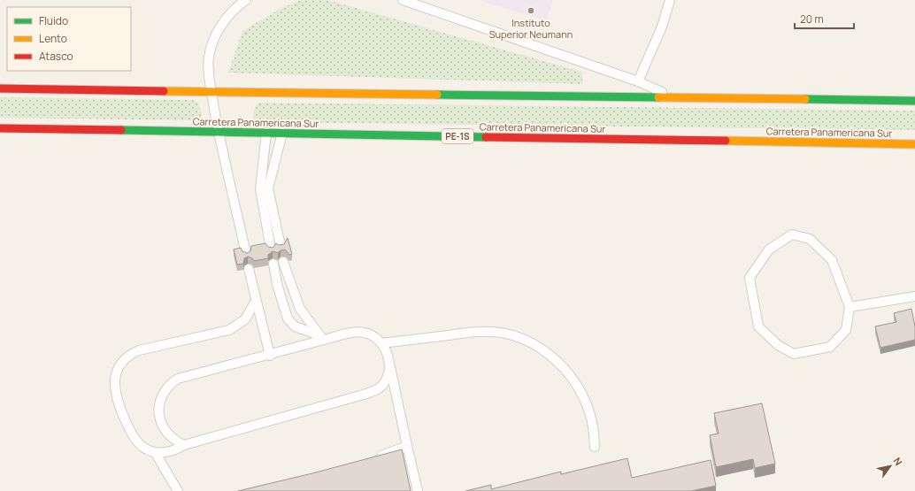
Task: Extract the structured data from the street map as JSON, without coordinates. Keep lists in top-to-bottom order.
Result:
{
  "streets": {
    "highway": ["Carretera Panamericana Sur", "PE-1S"]
  },
  "places": ["Instituto Superior Neumann"],
  "legend": ["Fluido", "Lento", "Atasco"],
  "scale_bar": "20 m",
  "north": "top right"
}
